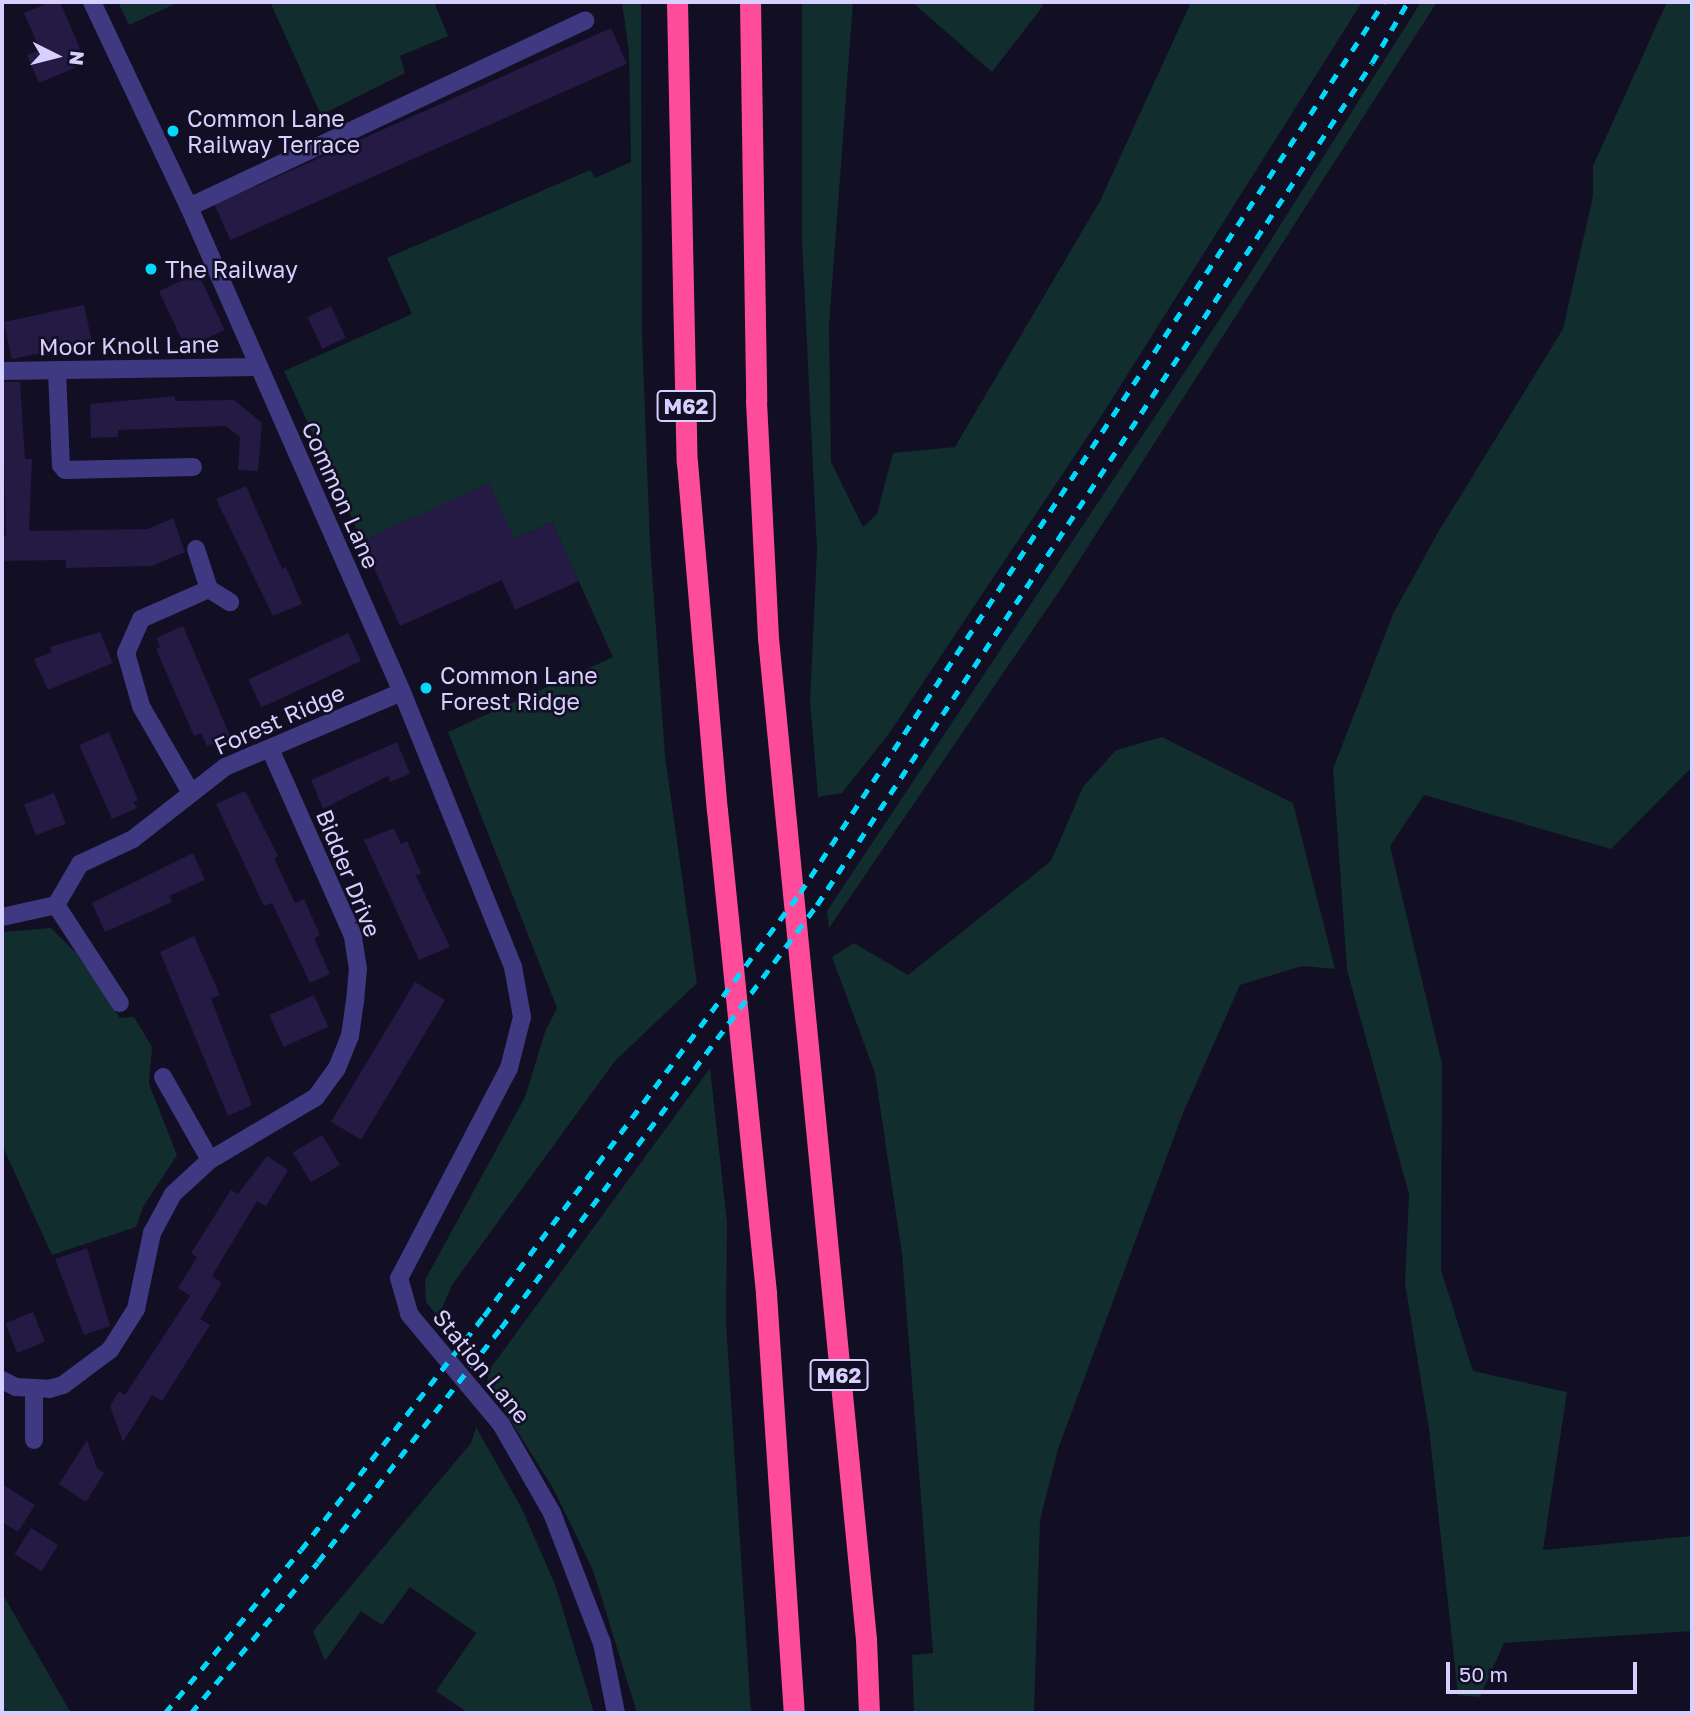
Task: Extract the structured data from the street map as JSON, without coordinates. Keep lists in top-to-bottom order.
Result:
{
  "streets": {
    "highway": ["M62"],
    "street": [
      "Moor Knoll Lane",
      "Common Lane",
      "Forest Ridge",
      "Bidder Drive",
      "Station Lane"
    ]
  },
  "crossings": [
    ["Moor Knoll Lane", "Common Lane"],
    ["Common Lane", "Forest Ridge"],
    ["Common Lane", "Station Lane"],
    ["Forest Ridge", "Bidder Drive"]
  ],
  "places": ["Common Lane Railway Terrace", "The Railway", "Common Lane Forest Ridge"],
  "scale_bar": "50 m",
  "north": "right"
}
